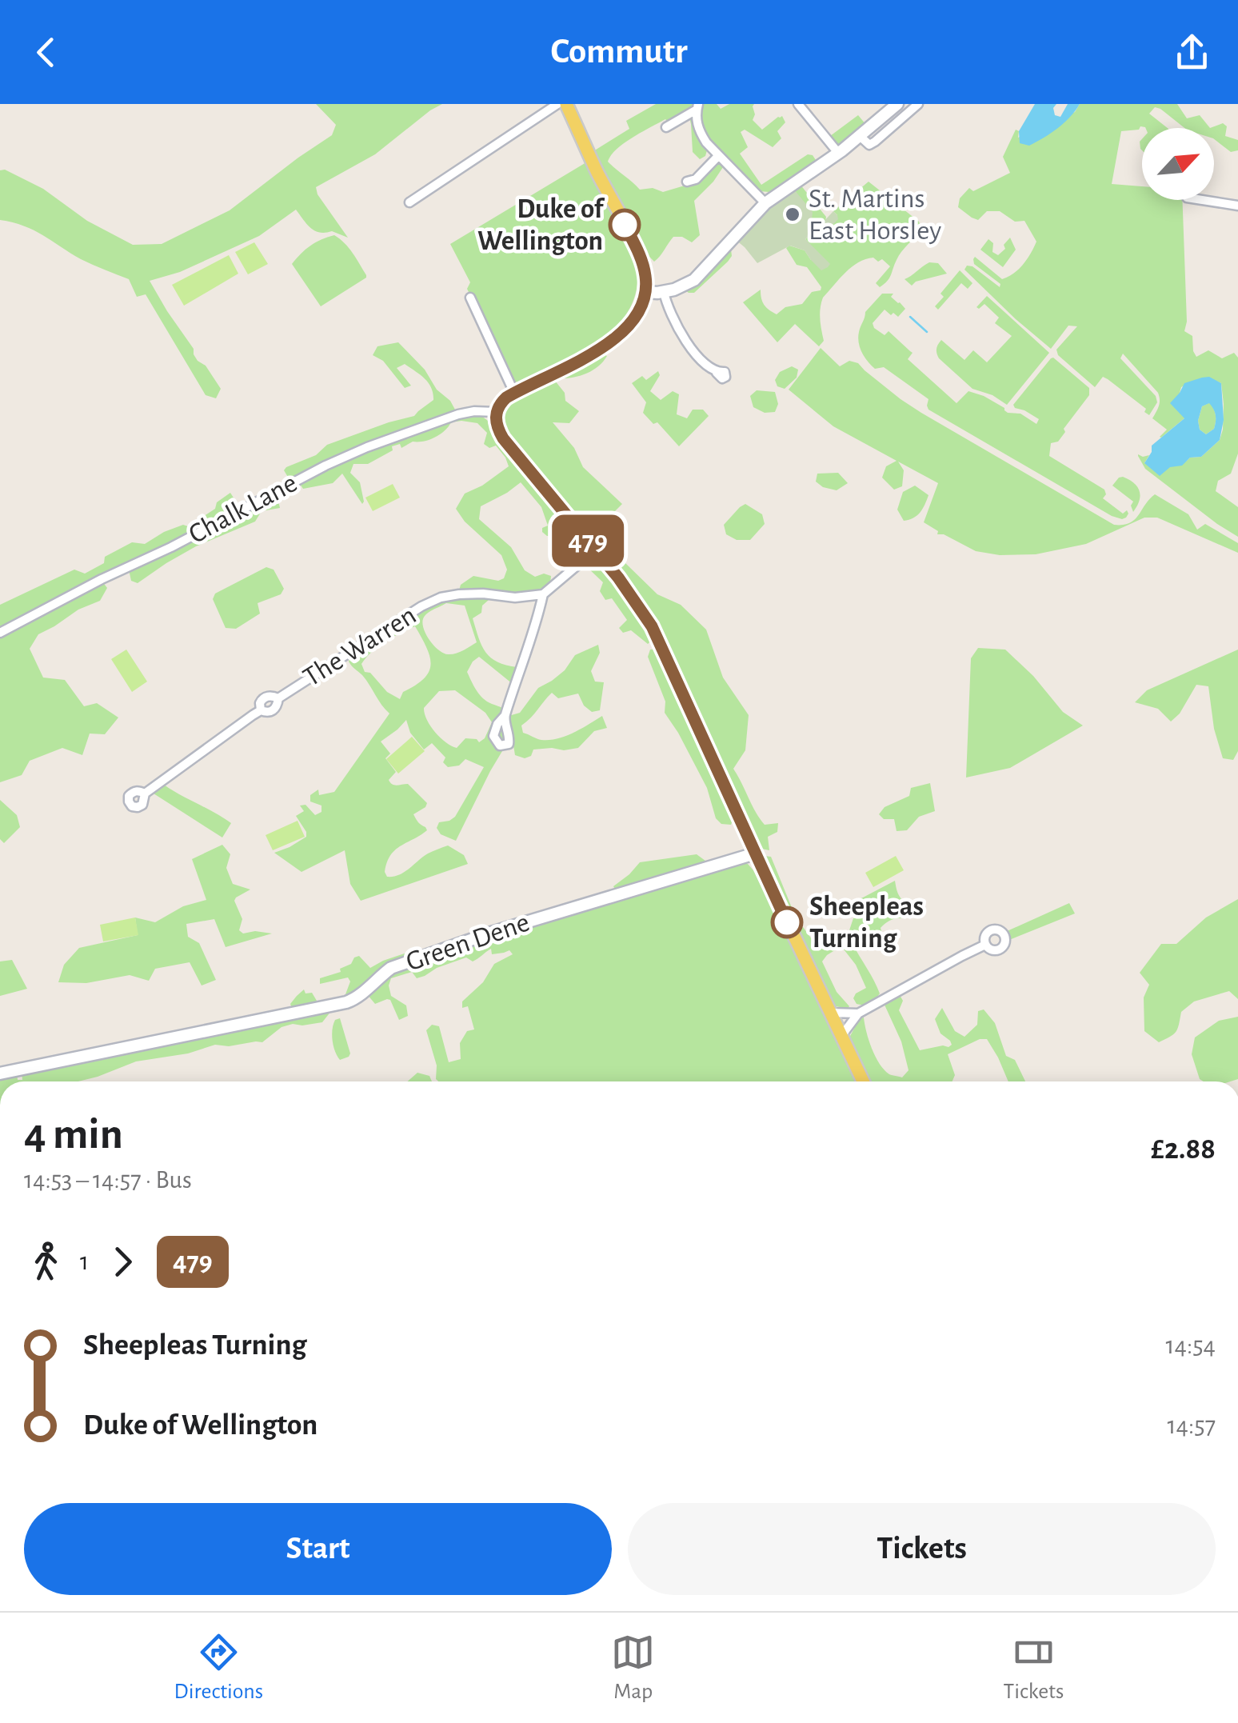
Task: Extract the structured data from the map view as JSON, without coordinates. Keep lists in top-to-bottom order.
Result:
{
  "streets": {
    "street": ["Chalk Lane", "The Warren", "Green Dene"]
  },
  "places": ["St. Martins East Horsley", "Duke of Wellington", "Sheepleas Turning"],
  "lines": ["bus line 479"],
  "north": "top right",
  "page": {
    "header": "Commutr",
    "on_map": "479",
    "heading": ["4 min", "14:53 – 14:57 · Bus", "£2.88"],
    "legs": ["1", "479"],
    "list": [
      {
        "name": "Sheepleas Turning",
        "value": "14:54"
      },
      {
        "name": "Duke of Wellington",
        "value": "14:57"
      }
    ],
    "buttons": ["Start", "Tickets"],
    "tabs": ["Directions", "Map", "Tickets"]
  }
}
